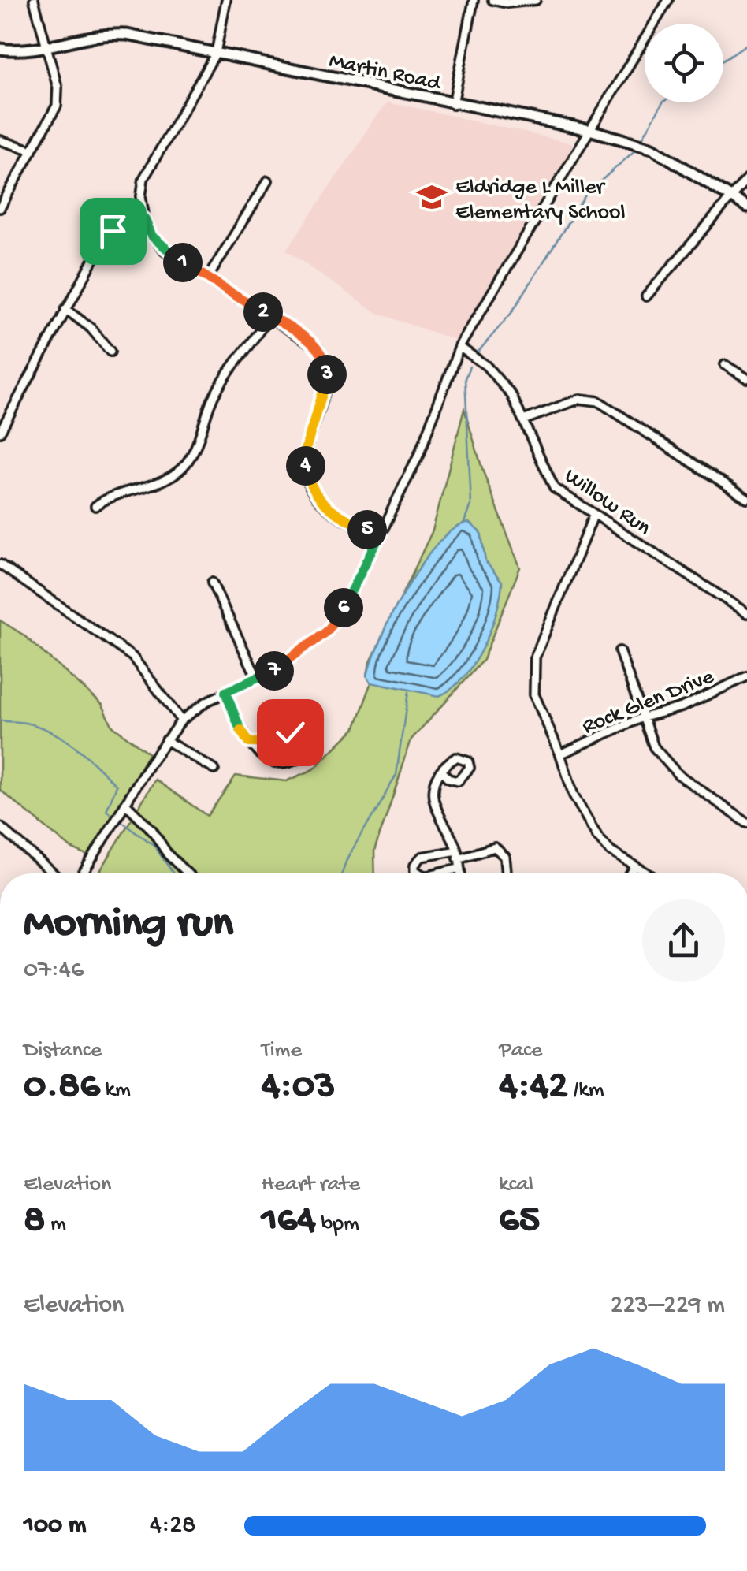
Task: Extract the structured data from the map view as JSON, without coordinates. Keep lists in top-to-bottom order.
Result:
{
  "streets": {
    "street": ["Martin Road", "Willow Run", "Rock Glen Drive"]
  },
  "places": {
    "school or university": ["Eldridge L Miller Elementary School"]
  },
  "page": {
    "pins": [
      "1",
      "2",
      "3",
      "4",
      "5",
      "6",
      "7"
    ],
    "heading": ["Morning run", "07:46"],
    "stats": [
      ["Distance", "0.86 km"],
      ["Time", "4:03"],
      ["Pace", "4:42 /km"],
      ["Elevation", "8 m"],
      ["Heart rate", "164 bpm"],
      ["kcal", "65"]
    ],
    "chart": ["Elevation", "223–229 m"],
    "list": [
      {
        "name": "100 m",
        "note": "4:28"
      }
    ]
  }
}
